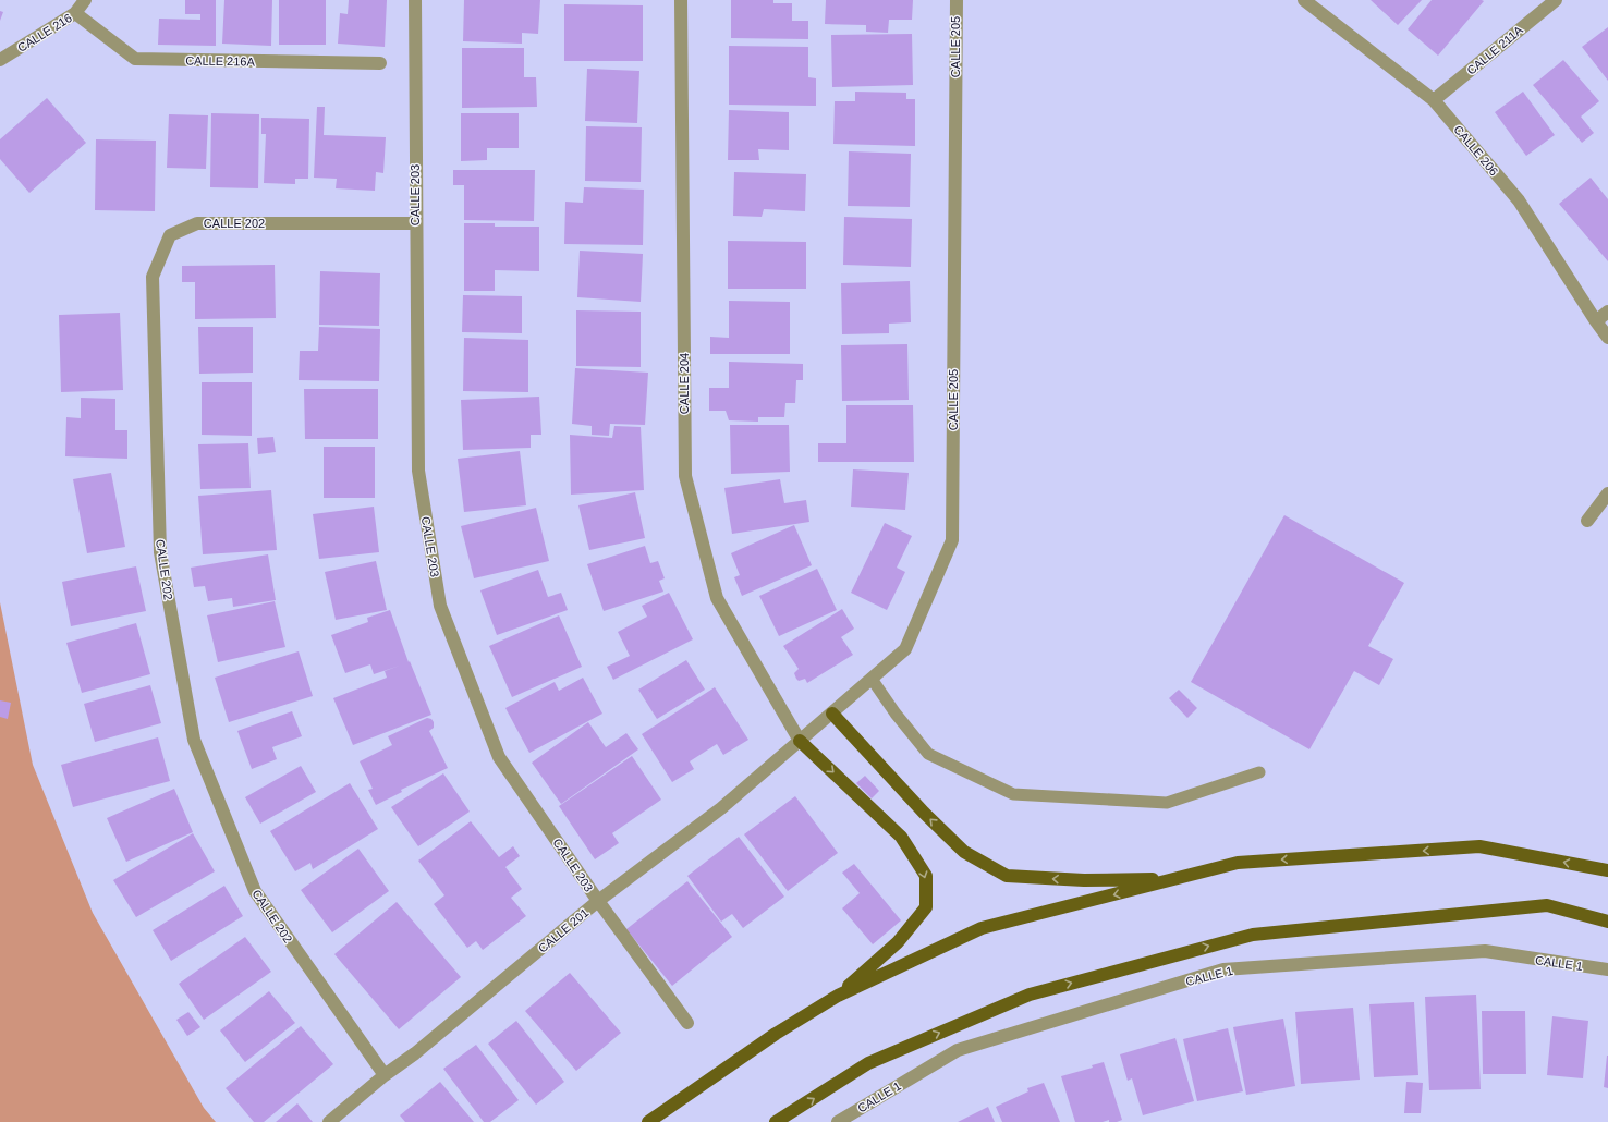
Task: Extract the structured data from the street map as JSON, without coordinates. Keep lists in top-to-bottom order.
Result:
{
  "streets": {
    "street": [
      "CALLE 216",
      "CALLE 205",
      "CALLE 211A",
      "CALLE 216A",
      "CALLE 206",
      "CALLE 203",
      "CALLE 202",
      "CALLE 204",
      "CALLE 201",
      "CALLE 1"
    ]
  },
  "crossings": [
    ["CALLE 216", "CALLE 216A"],
    ["CALLE 205", "CALLE 204"],
    ["CALLE 205", "CALLE 201"],
    ["CALLE 211A", "CALLE 206"],
    ["CALLE 203", "CALLE 202"],
    ["CALLE 203", "CALLE 201"],
    ["CALLE 202", "CALLE 201"],
    ["CALLE 204", "CALLE 201"]
  ]
}
